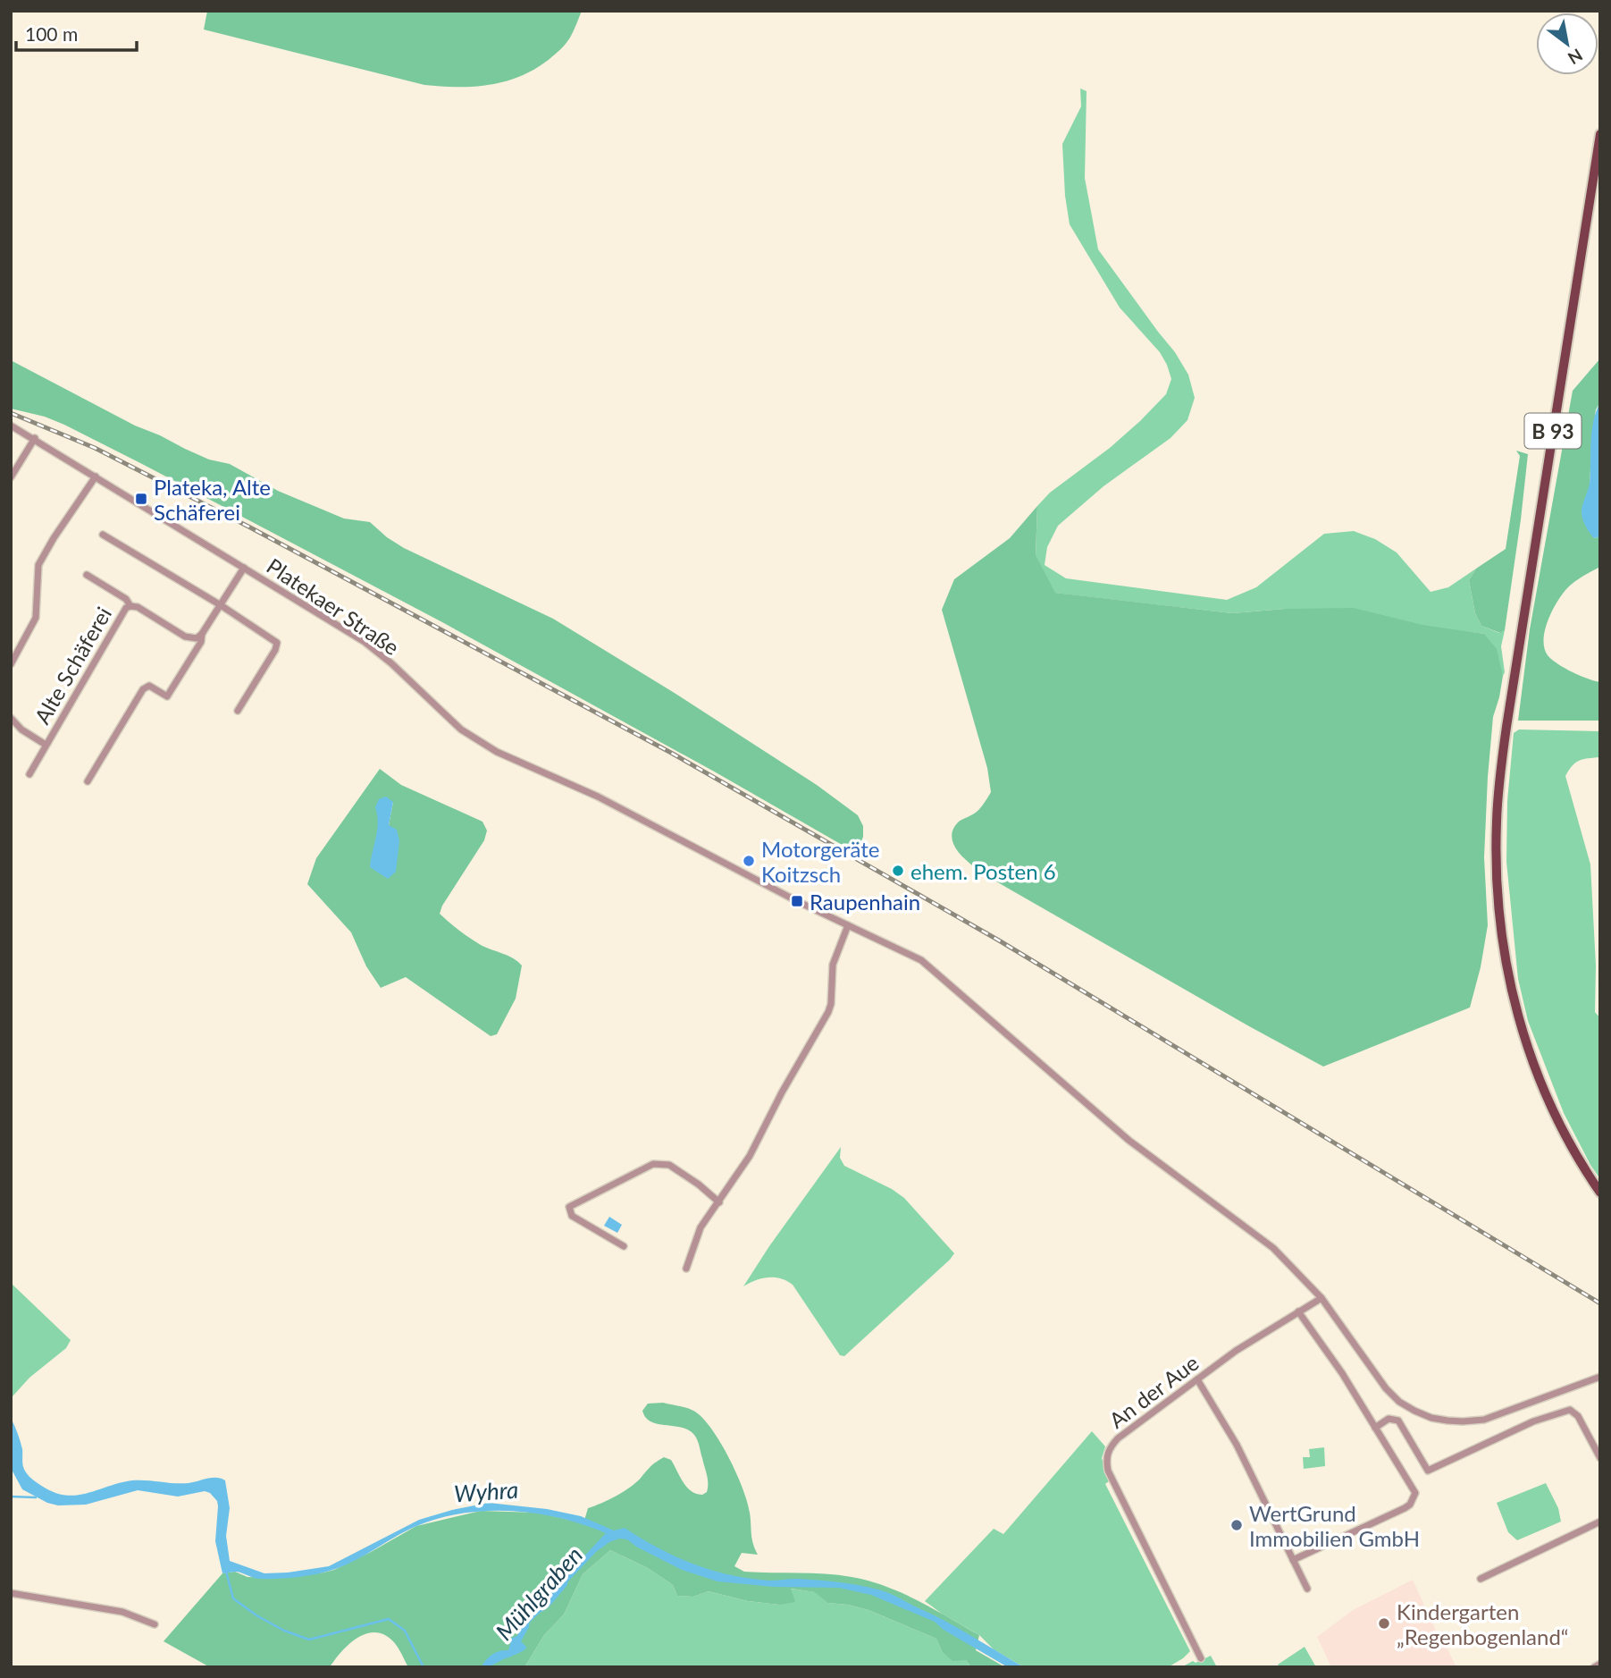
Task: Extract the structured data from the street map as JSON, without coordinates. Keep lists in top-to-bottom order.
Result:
{
  "streets": {
    "main road": ["B 93"],
    "street": ["Platekaer Straße", "Alte Schäferei", "An der Aue"]
  },
  "water": ["Wyhra", "Mühlgraben"],
  "places": {
    "transit": ["Plateka, Alte Schäferei", "Raupenhain"],
    "other": [
      "Motorgeräte Koitzsch",
      "ehem. Posten 6",
      "WertGrund Immobilien GmbH",
      "Kindergarten „Regenbogenland“"
    ]
  },
  "scale_bar": "100 m",
  "north": "bottom right"
}
